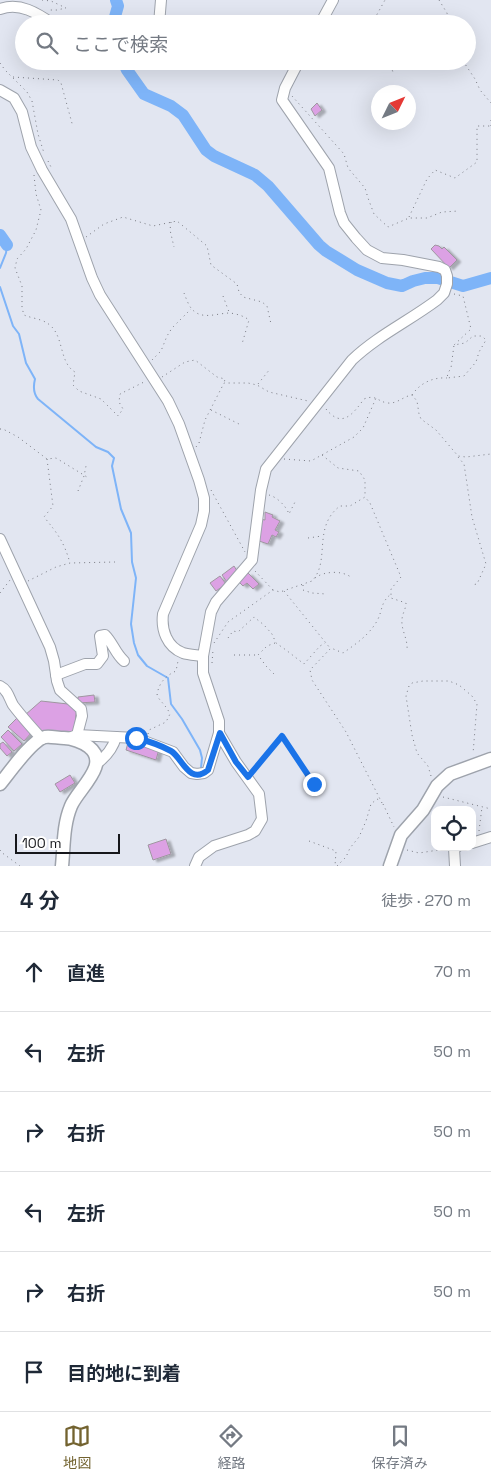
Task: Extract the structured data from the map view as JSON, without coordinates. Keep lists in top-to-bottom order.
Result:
{
  "scale_bar": "100 m",
  "north": "top right",
  "page": {
    "search": "ここで検索",
    "scale": "100 m",
    "heading": ["4 分", "徒歩 · 270 m"],
    "list": [
      ["直進", "70 m"],
      ["左折", "50 m"],
      ["右折", "50 m"],
      ["左折", "50 m"],
      ["右折", "50 m"],
      "目的地に到着"
    ],
    "nav": ["地図", "経路", "保存済み"]
  }
}
